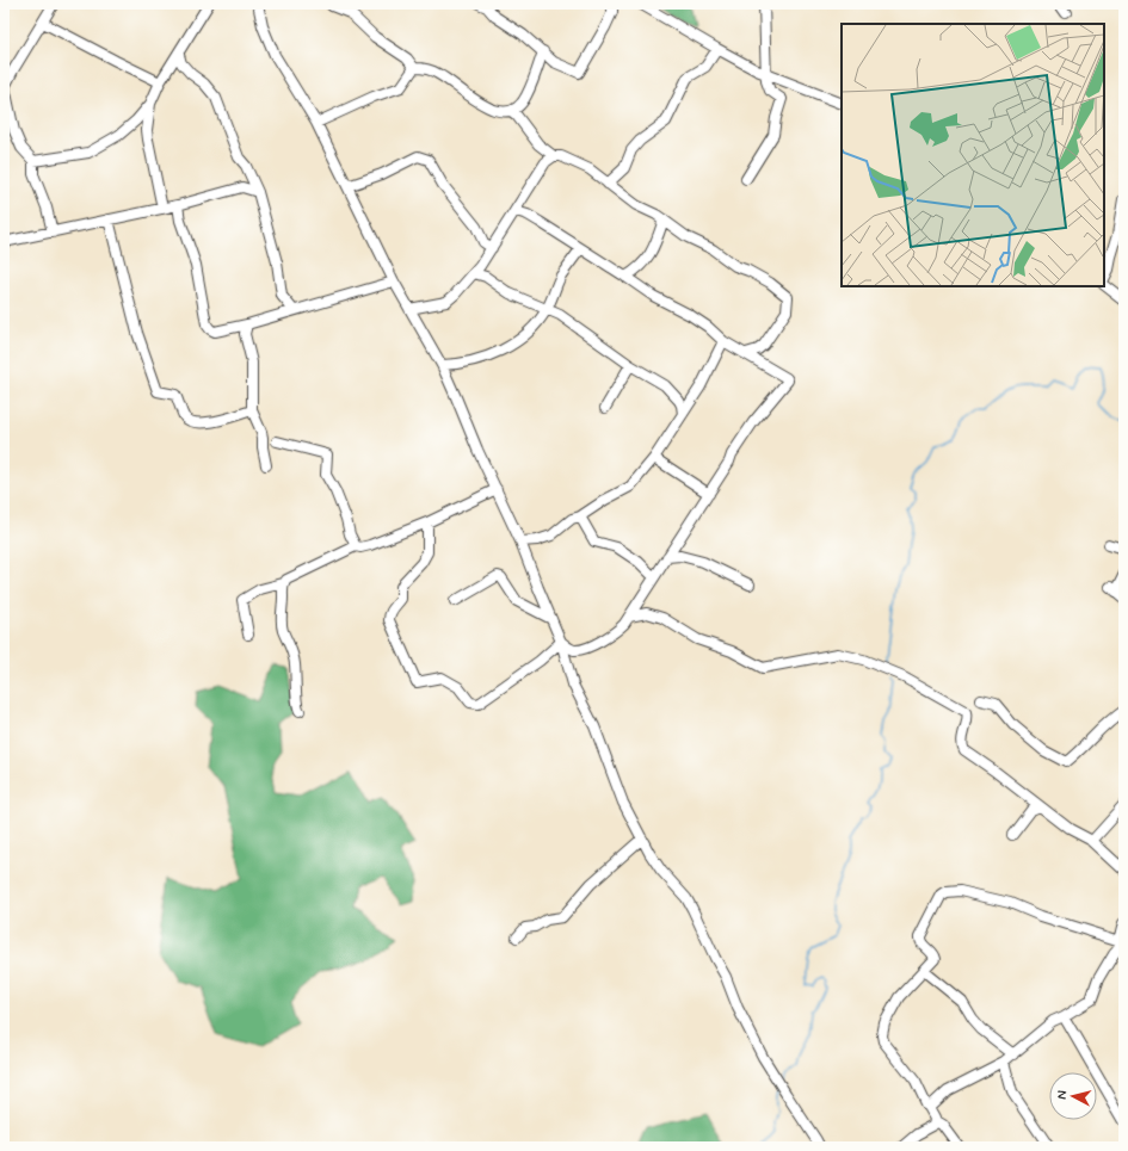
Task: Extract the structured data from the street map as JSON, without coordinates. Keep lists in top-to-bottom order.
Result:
{
  "north": "left"
}
